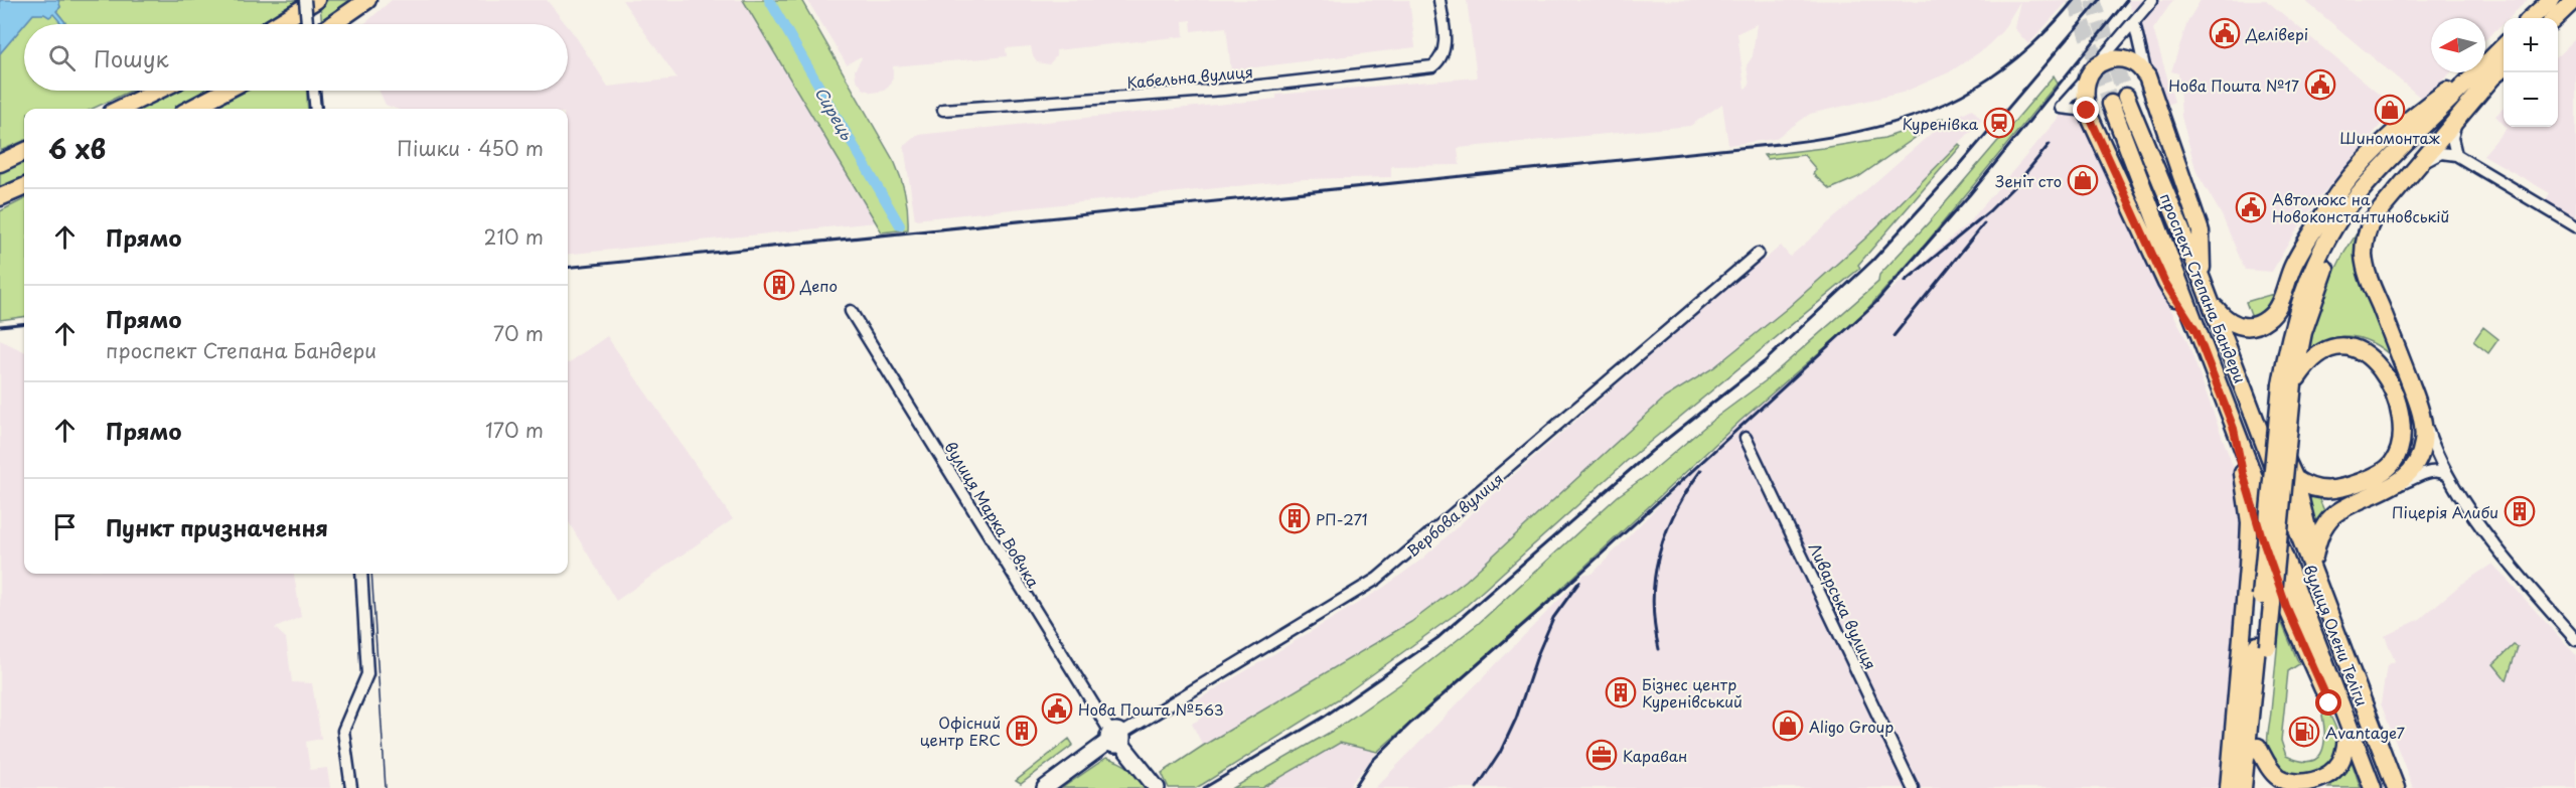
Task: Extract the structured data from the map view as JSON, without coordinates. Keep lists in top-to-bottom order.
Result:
{
  "streets": {
    "main road": ["проспект Степана Бандери", "Вербова вулиця", "вулиця Олени Теліги"],
    "street": ["Кабельна вулиця", "вулиця Марка Вовчка", "Ливарська вулиця"]
  },
  "crossings": [
    ["проспект Степана Бандери", "вулиця Олени Теліги"],
    ["вулиця Марка Вовчка", "Вербова вулиця"]
  ],
  "water": ["Сирець"],
  "places": {
    "public building": [
      "Делівері",
      "Нова Пошта №17",
      "Автолюкс на Новоконстантиновській",
      "Нова Пошта №563"
    ],
    "shop": ["Шиномонтаж", "Зеніт сто", "Aligo Group"],
    "station": ["Куренівка"],
    "building": [
      "Депо",
      "Піцерія Алиби",
      "РП-271",
      "Бізнес центр Куренівський",
      "Офісний центр ERC"
    ],
    "fuel station": ["Avantage7"],
    "office": ["Караван"]
  },
  "north": "left",
  "page": {
    "map_buttons": ["+", "−"],
    "search": "Пошук",
    "heading": ["6 хв", "Пішки · 450 m"],
    "list": [
      ["Прямо", "210 m"],
      ["Прямо", "проспект Степана Бандери", "70 m"],
      ["Прямо", "170 m"],
      "Пункт призначення"
    ]
  }
}
